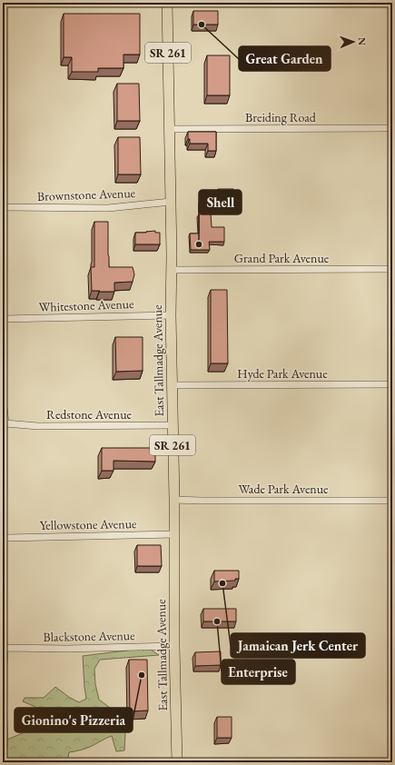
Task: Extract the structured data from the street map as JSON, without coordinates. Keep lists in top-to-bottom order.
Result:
{
  "streets": {
    "main road": ["SR 261", "East Tallmadge Avenue"],
    "street": [
      "Breiding Road",
      "Brownstone Avenue",
      "Grand Park Avenue",
      "Whitestone Avenue",
      "Hyde Park Avenue",
      "Redstone Avenue",
      "Wade Park Avenue",
      "Yellowstone Avenue",
      "Blackstone Avenue"
    ]
  },
  "crossings": [
    ["Breiding Road", "East Tallmadge Avenue"],
    ["Brownstone Avenue", "East Tallmadge Avenue"],
    ["Grand Park Avenue", "East Tallmadge Avenue"],
    ["Whitestone Avenue", "East Tallmadge Avenue"],
    ["East Tallmadge Avenue", "Hyde Park Avenue"],
    ["East Tallmadge Avenue", "Redstone Avenue"],
    ["East Tallmadge Avenue", "Wade Park Avenue"],
    ["East Tallmadge Avenue", "Yellowstone Avenue"],
    ["East Tallmadge Avenue", "Blackstone Avenue"]
  ],
  "places": [
    "Great Garden",
    "Shell",
    "Jamaican Jerk Center",
    "Enterprise",
    "Gionino's Pizzeria"
  ],
  "north": "right"
}
